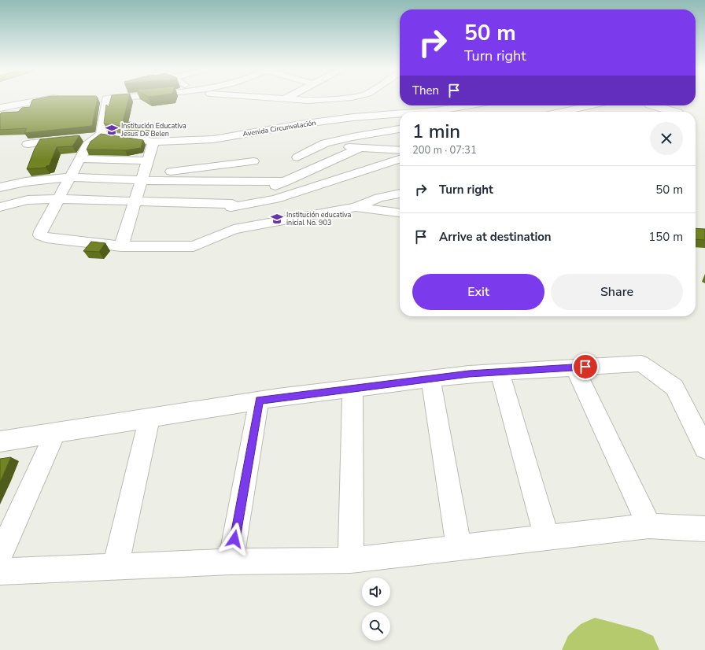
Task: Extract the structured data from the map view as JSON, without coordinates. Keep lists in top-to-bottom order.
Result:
{
  "streets": {
    "street": ["Avenida Circunvalación"]
  },
  "places": {
    "school or university": ["Institución Educativa Jesus De Belen", "Institución educativa inicial No. 903"]
  },
  "page": {
    "turn": ["50 m", "Turn right"],
    "then": "Then",
    "heading": ["1 min", "200 m · 07:31"],
    "list": [
      {
        "name": "Turn right",
        "value": "50 m"
      },
      {
        "name": "Arrive at destination",
        "value": "150 m"
      }
    ],
    "buttons": ["Exit", "Share"]
  }
}
